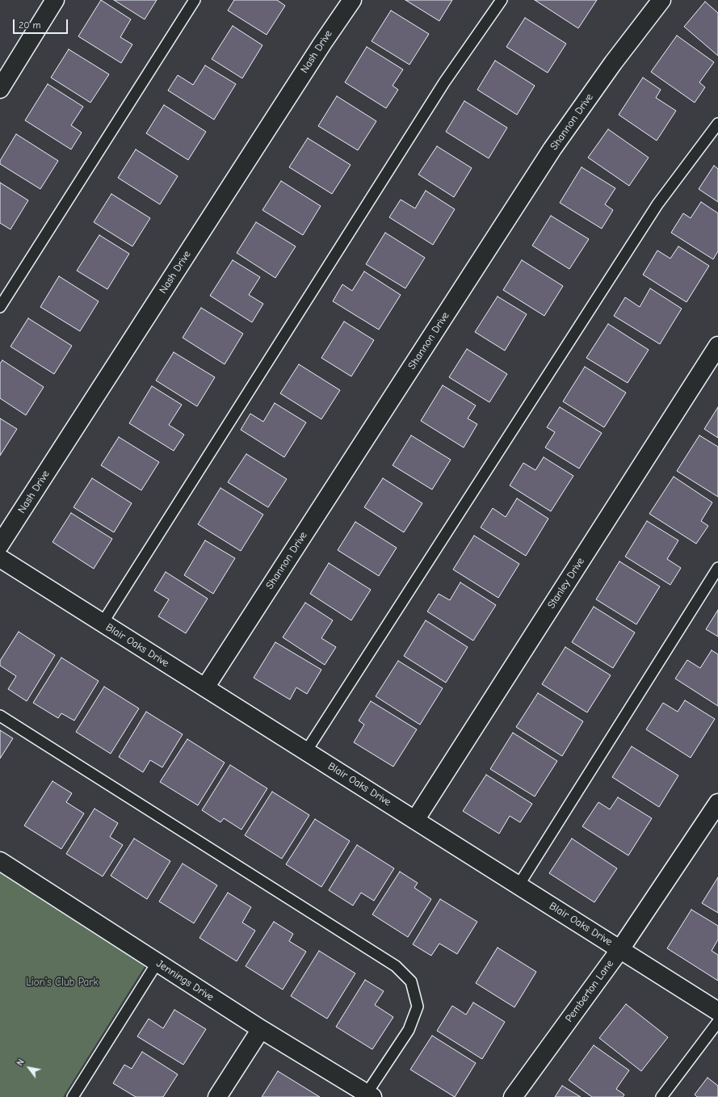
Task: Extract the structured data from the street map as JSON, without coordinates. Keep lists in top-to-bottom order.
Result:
{
  "streets": {
    "street": [
      "Nash Drive",
      "Shannon Drive",
      "Stanley Drive",
      "Blair Oaks Drive",
      "Jennings Drive",
      "Pemberton Lane"
    ]
  },
  "crossings": [
    ["Shannon Drive", "Blair Oaks Drive"],
    ["Stanley Drive", "Blair Oaks Drive"],
    ["Blair Oaks Drive", "Pemberton Lane"]
  ],
  "parks": ["Lion's Club Park"],
  "scale_bar": "20 m",
  "north": "top left"
}
